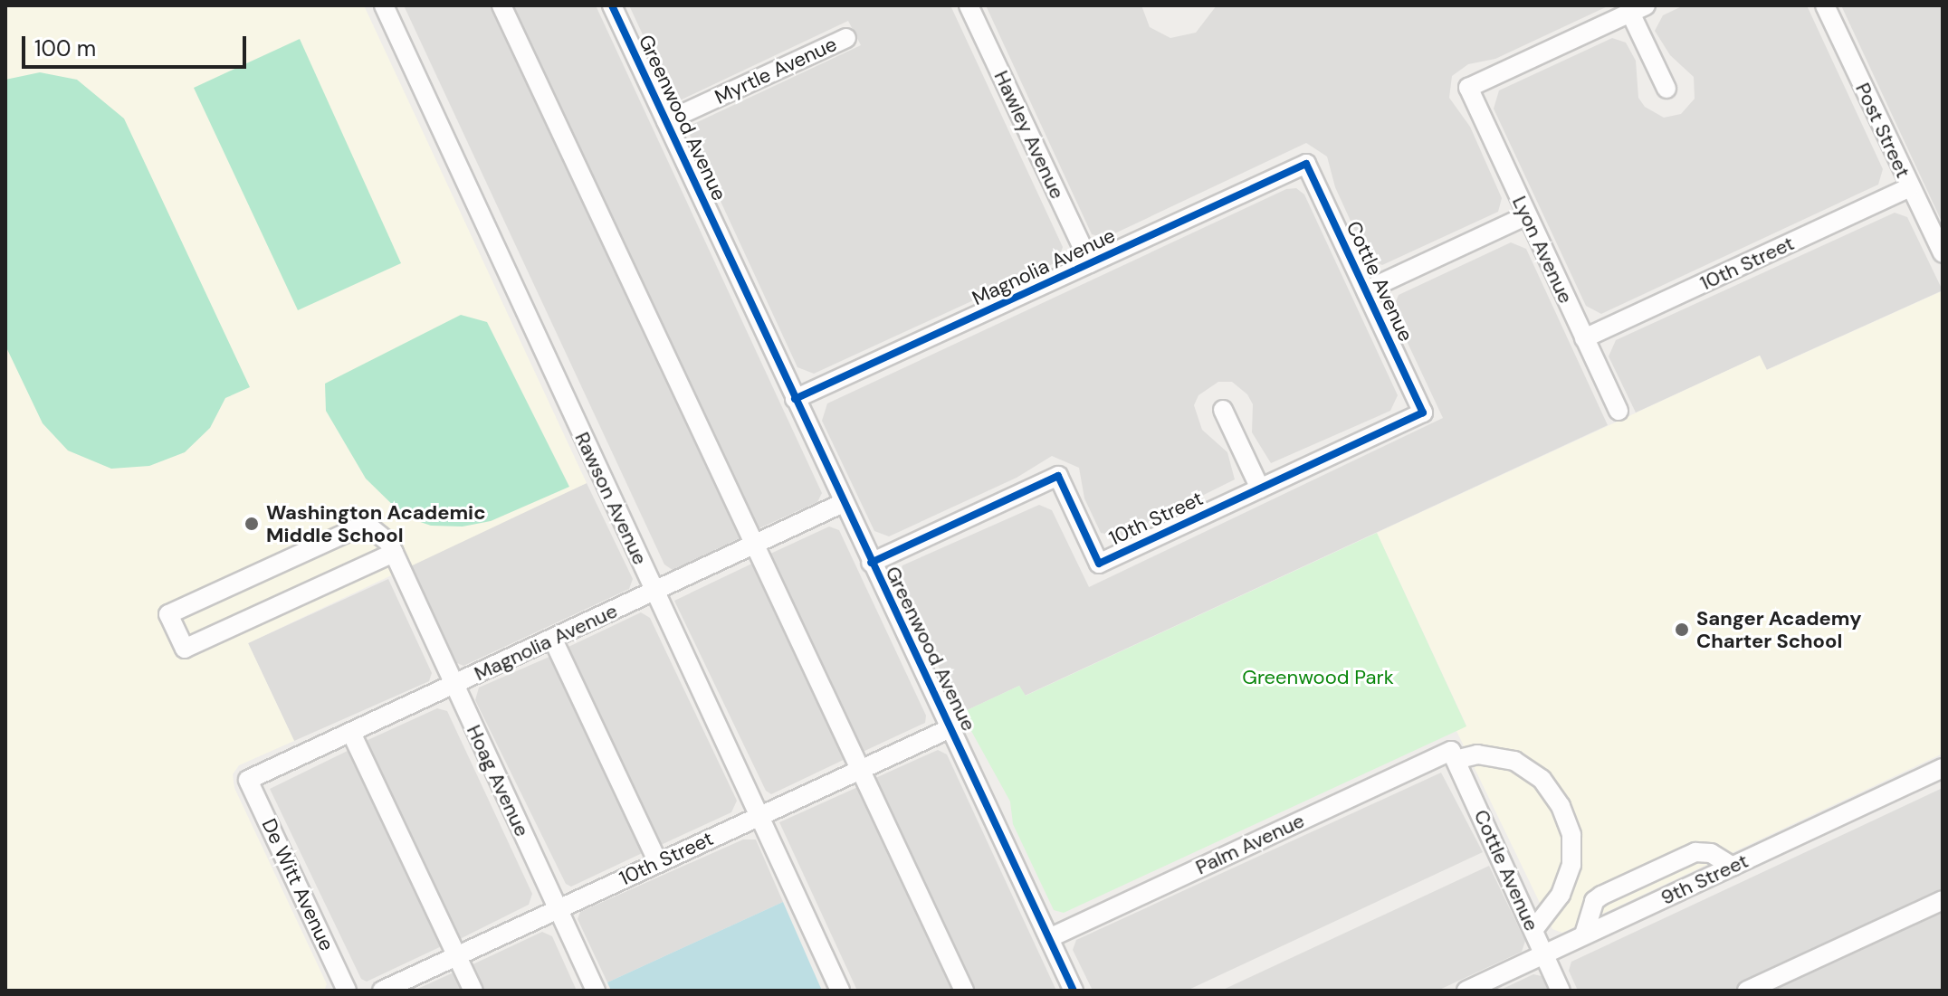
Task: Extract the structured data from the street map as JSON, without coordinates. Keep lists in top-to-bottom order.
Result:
{
  "streets": {
    "street": [
      "Myrtle Avenue",
      "Greenwood Avenue",
      "Post Street",
      "Hawley Avenue",
      "Lyon Avenue",
      "10th Street",
      "Magnolia Avenue",
      "Cottle Avenue",
      "Rawson Avenue",
      "Hoag Avenue",
      "Palm Avenue",
      "9th Street",
      "De Witt Avenue"
    ]
  },
  "crossings": [
    ["Myrtle Avenue", "Greenwood Avenue"],
    ["Greenwood Avenue", "10th Street"],
    ["Greenwood Avenue", "Magnolia Avenue"],
    ["Greenwood Avenue", "Palm Avenue"],
    ["Post Street", "10th Street"],
    ["Hawley Avenue", "Magnolia Avenue"],
    ["Lyon Avenue", "10th Street"],
    ["10th Street", "Cottle Avenue"],
    ["10th Street", "Rawson Avenue"],
    ["10th Street", "Hoag Avenue"],
    ["Magnolia Avenue", "Cottle Avenue"],
    ["Magnolia Avenue", "Rawson Avenue"],
    ["Magnolia Avenue", "Hoag Avenue"],
    ["Magnolia Avenue", "De Witt Avenue"],
    ["Cottle Avenue", "Palm Avenue"],
    ["Cottle Avenue", "9th Street"]
  ],
  "parks": ["Greenwood Park"],
  "places": ["Washington Academic Middle School", "Sanger Academy Charter School"],
  "scale_bar": "100 m"
}
